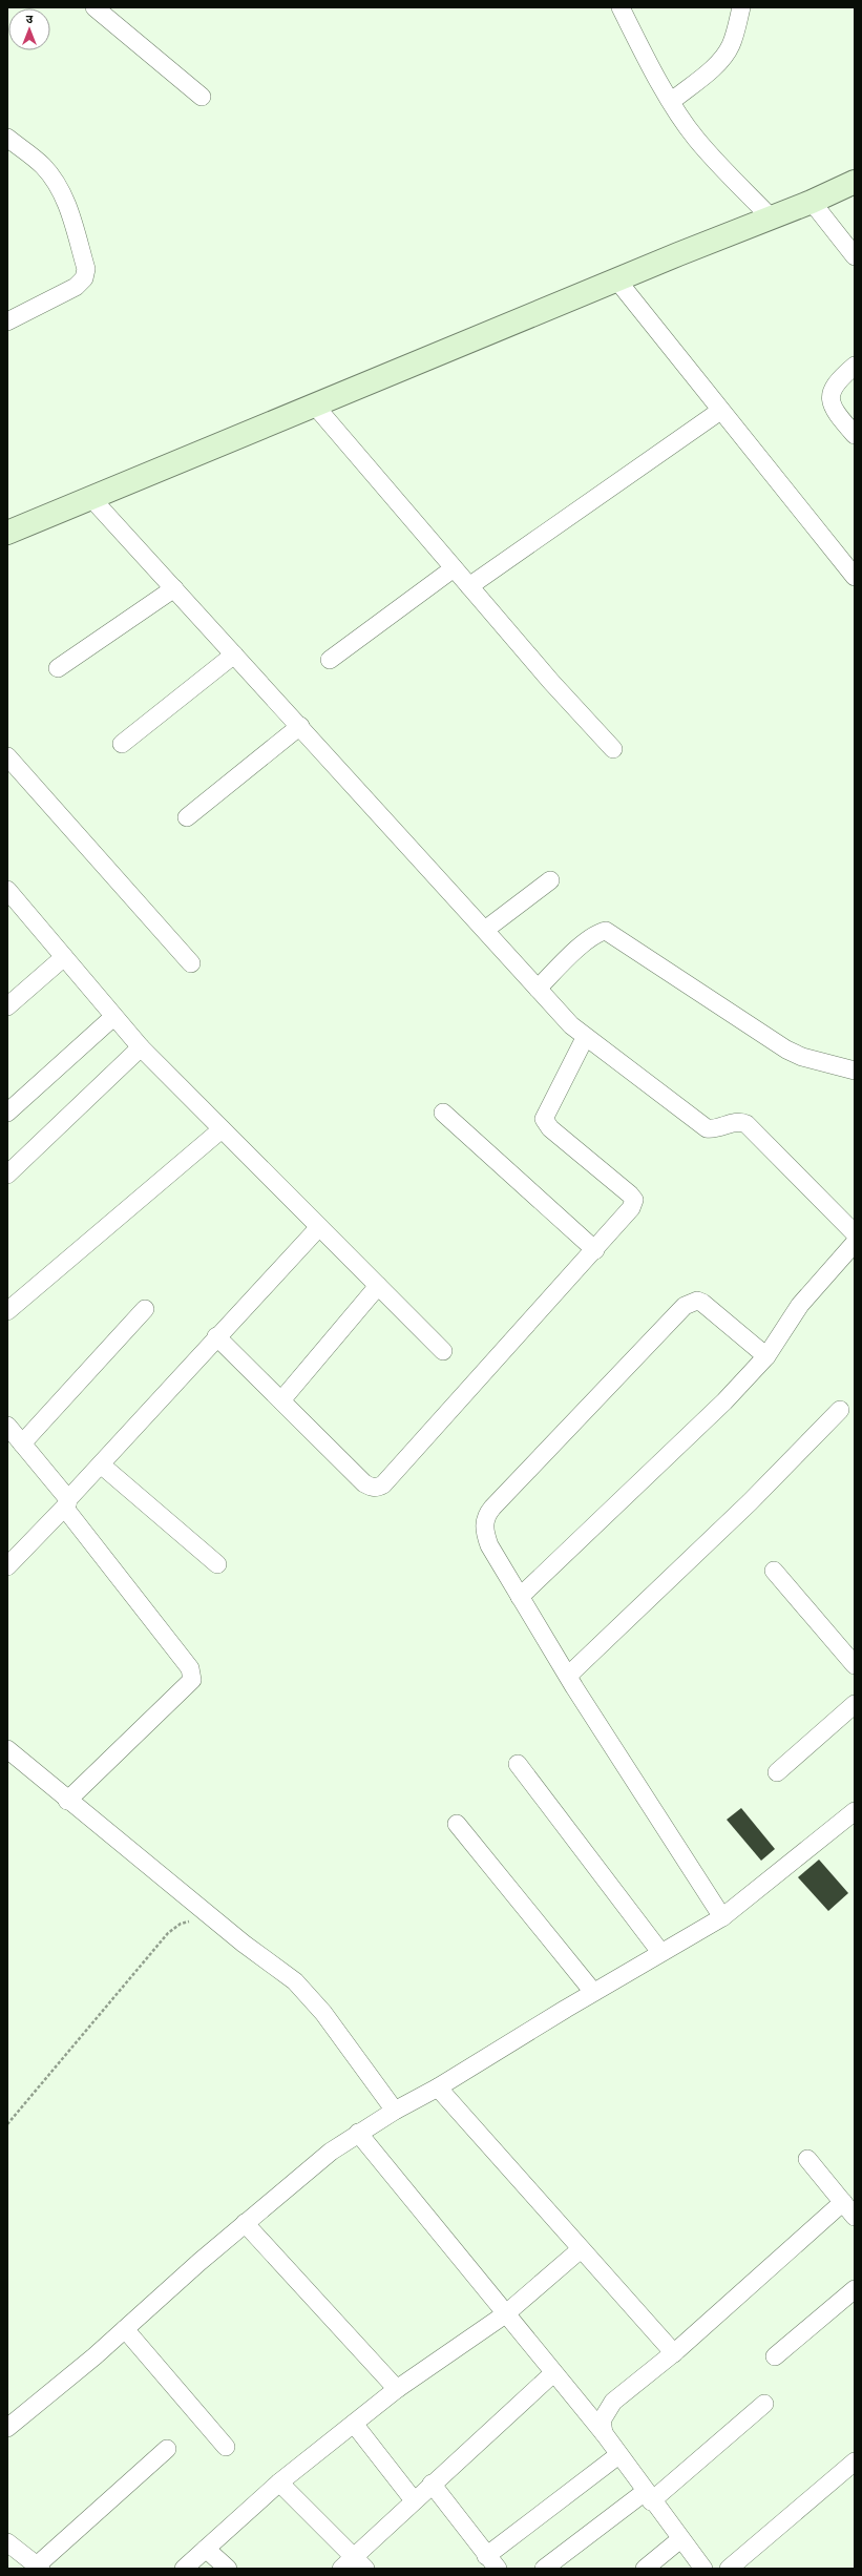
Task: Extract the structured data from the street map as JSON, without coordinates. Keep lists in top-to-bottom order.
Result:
{
  "north": "top"
}
